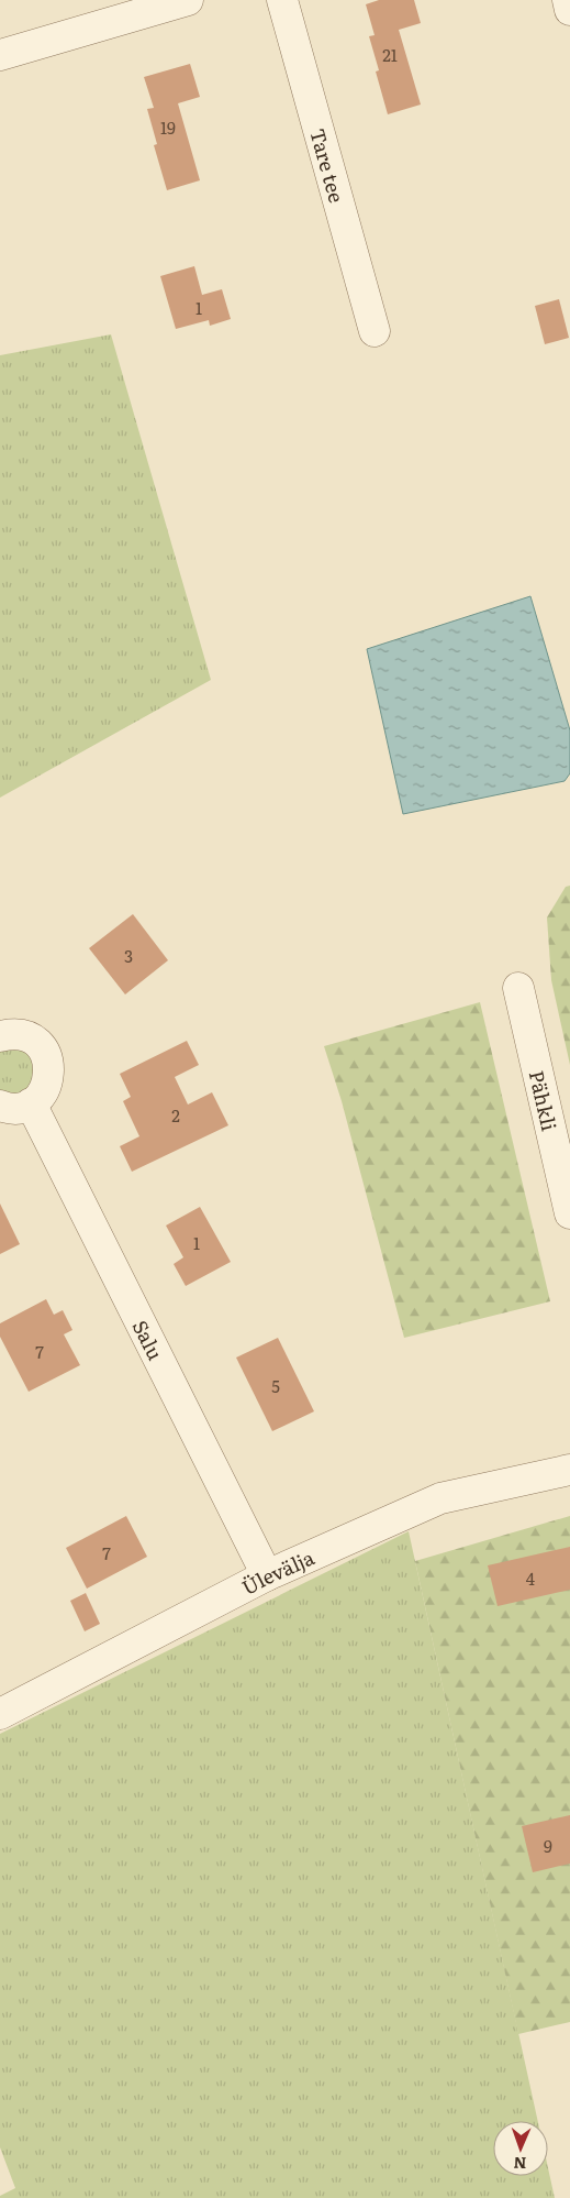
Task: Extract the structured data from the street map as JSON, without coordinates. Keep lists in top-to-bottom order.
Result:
{
  "streets": {
    "street": [
      "Tare tee",
      "Pähkli",
      "Salu",
      "Ülevälja"
    ]
  },
  "crossings": [
    ["Salu", "Ülevälja"]
  ],
  "house_numbers": [
    "21",
    "19",
    "1",
    "3",
    "2",
    "1",
    "7",
    "5",
    "7",
    "4",
    "9"
  ],
  "north": "bottom"
}
